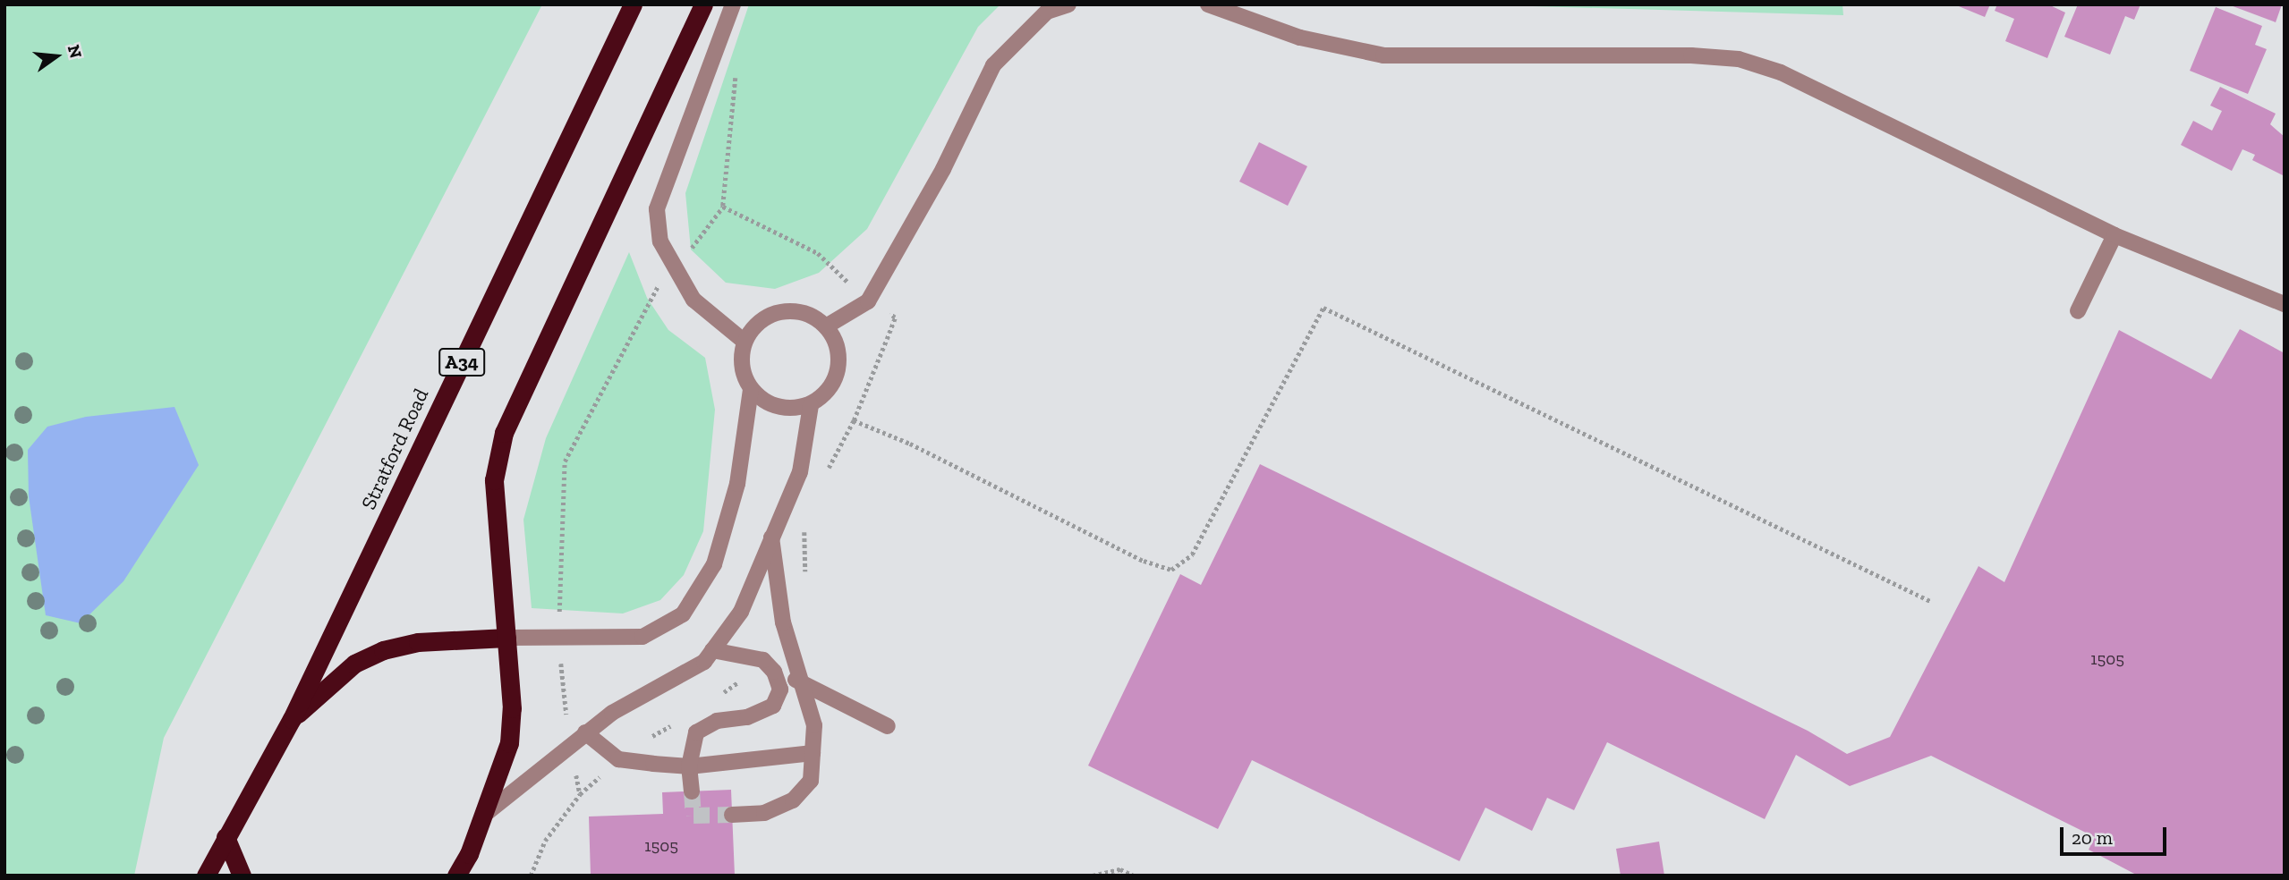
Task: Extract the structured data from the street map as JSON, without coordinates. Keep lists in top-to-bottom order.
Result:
{
  "streets": {
    "highway": ["A34", "Stratford Road"]
  },
  "crossings": [
    ["A34", "Stratford Road"]
  ],
  "house_numbers": ["1505", "1505"],
  "scale_bar": "20 m",
  "north": "right"
}
